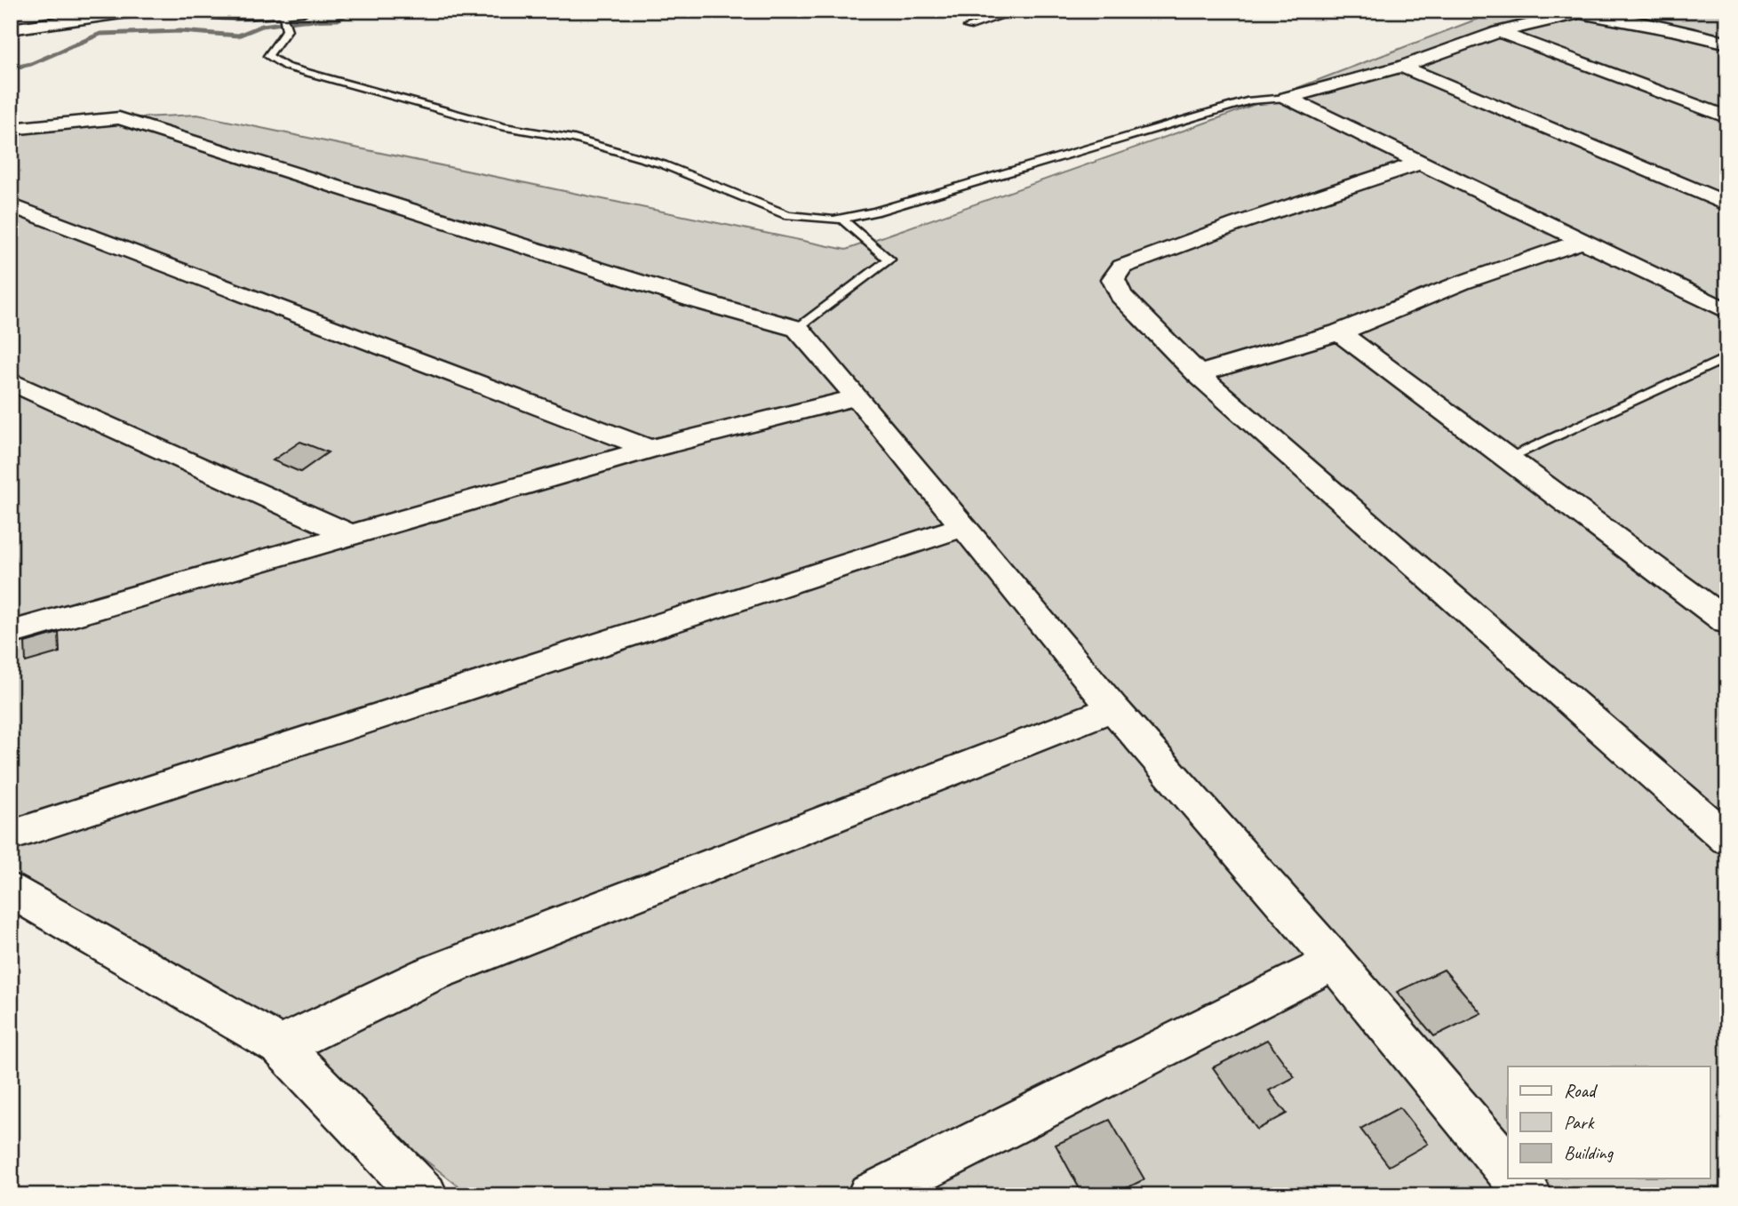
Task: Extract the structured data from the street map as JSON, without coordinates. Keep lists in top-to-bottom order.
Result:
{
  "legend": ["Road", "Park", "Building"]
}
